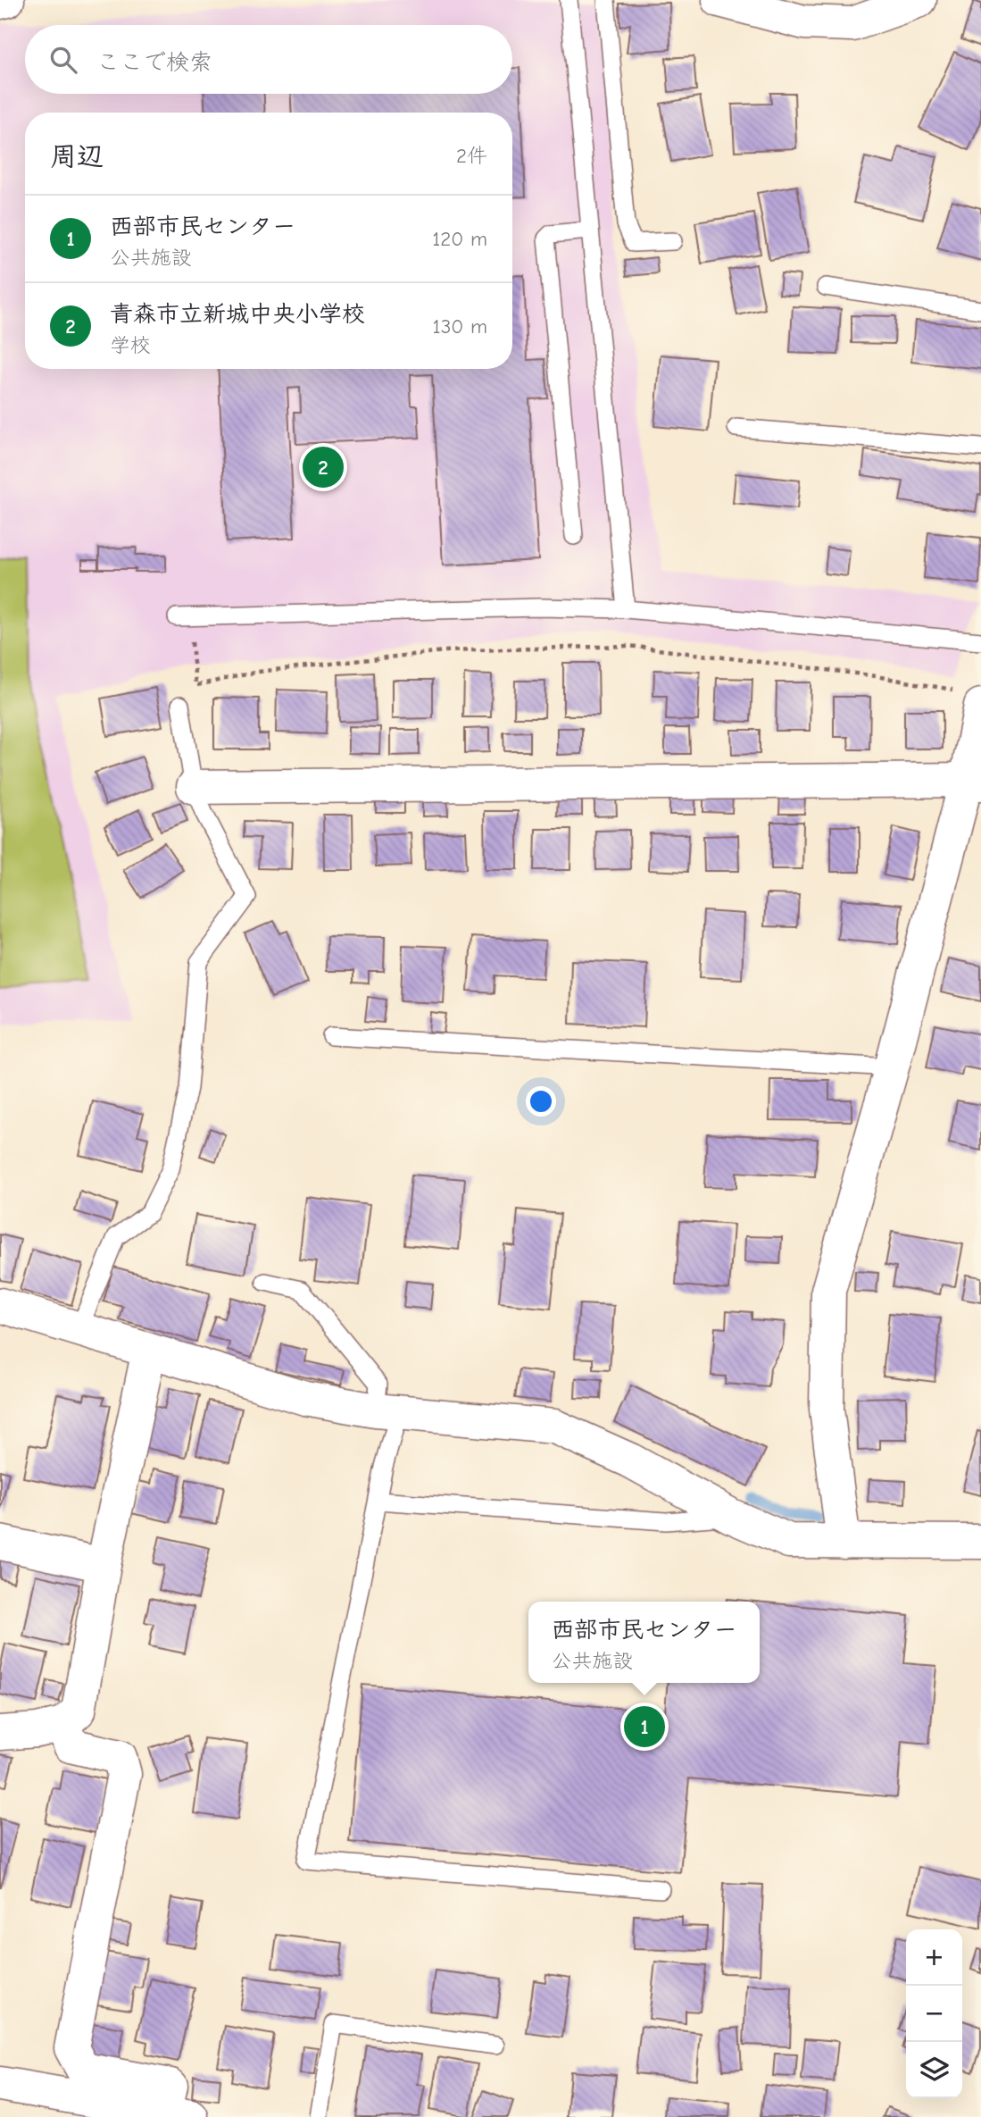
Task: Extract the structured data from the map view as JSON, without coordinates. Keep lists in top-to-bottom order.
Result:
{
  "page": {
    "search": "ここで検索",
    "heading": ["周辺", "2件"],
    "list": [
      {
        "mark": "1",
        "name": "西部市民センター",
        "note": "公共施設",
        "value": "120 m"
      },
      {
        "mark": "2",
        "name": "青森市立新城中央小学校",
        "note": "学校",
        "value": "130 m"
      }
    ],
    "pins": ["2", "1"],
    "popup": ["西部市民センター", "公共施設"],
    "map_buttons": ["+", "−"]
  }
}
